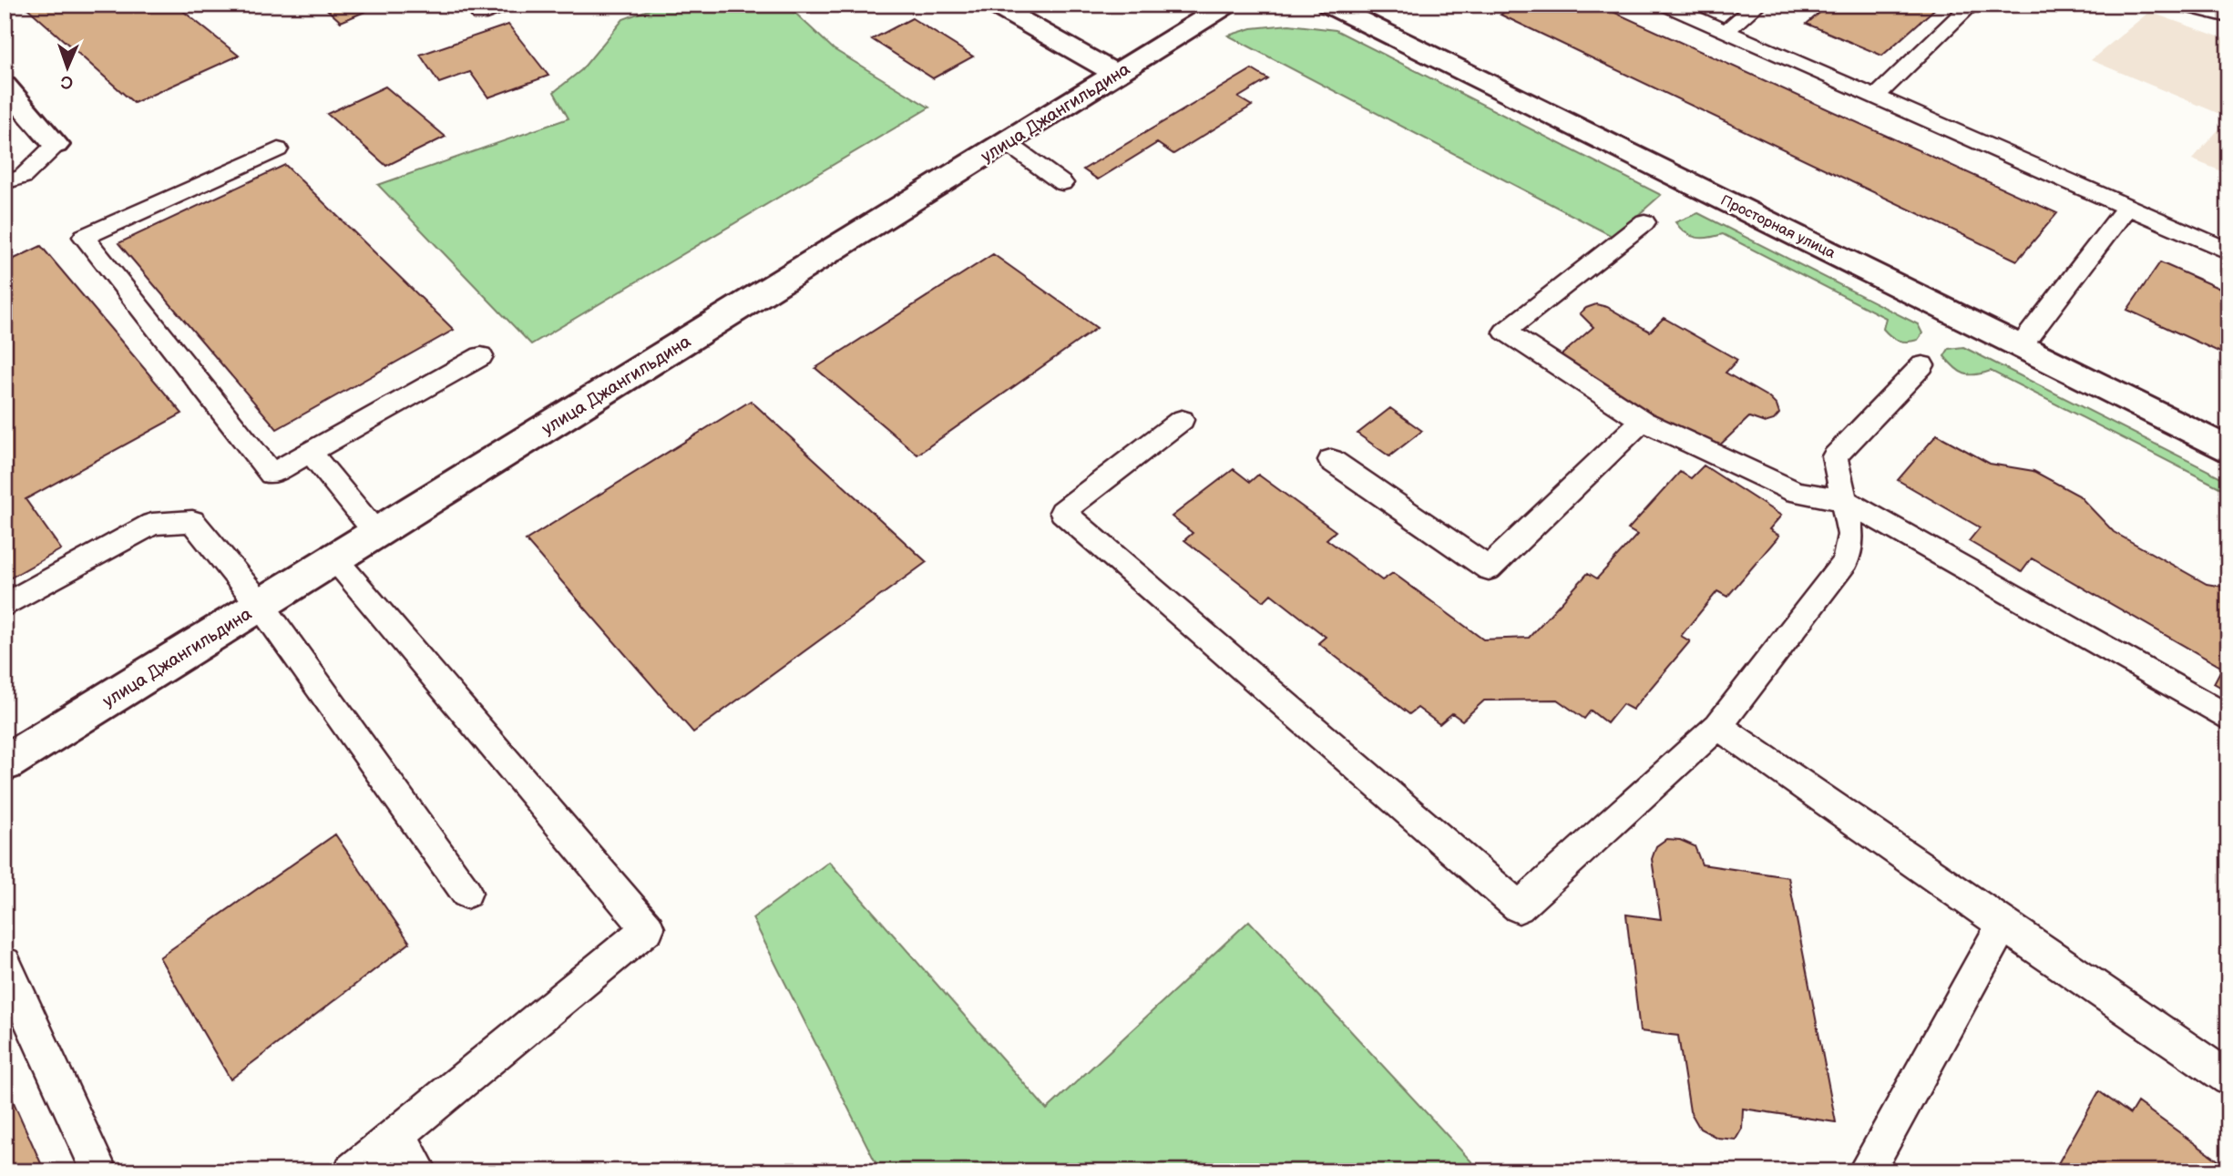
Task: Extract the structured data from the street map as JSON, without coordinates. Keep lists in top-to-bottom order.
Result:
{
  "streets": {
    "main road": ["улица Джангильдина", "Просторная улица"]
  },
  "north": "bottom"
}
